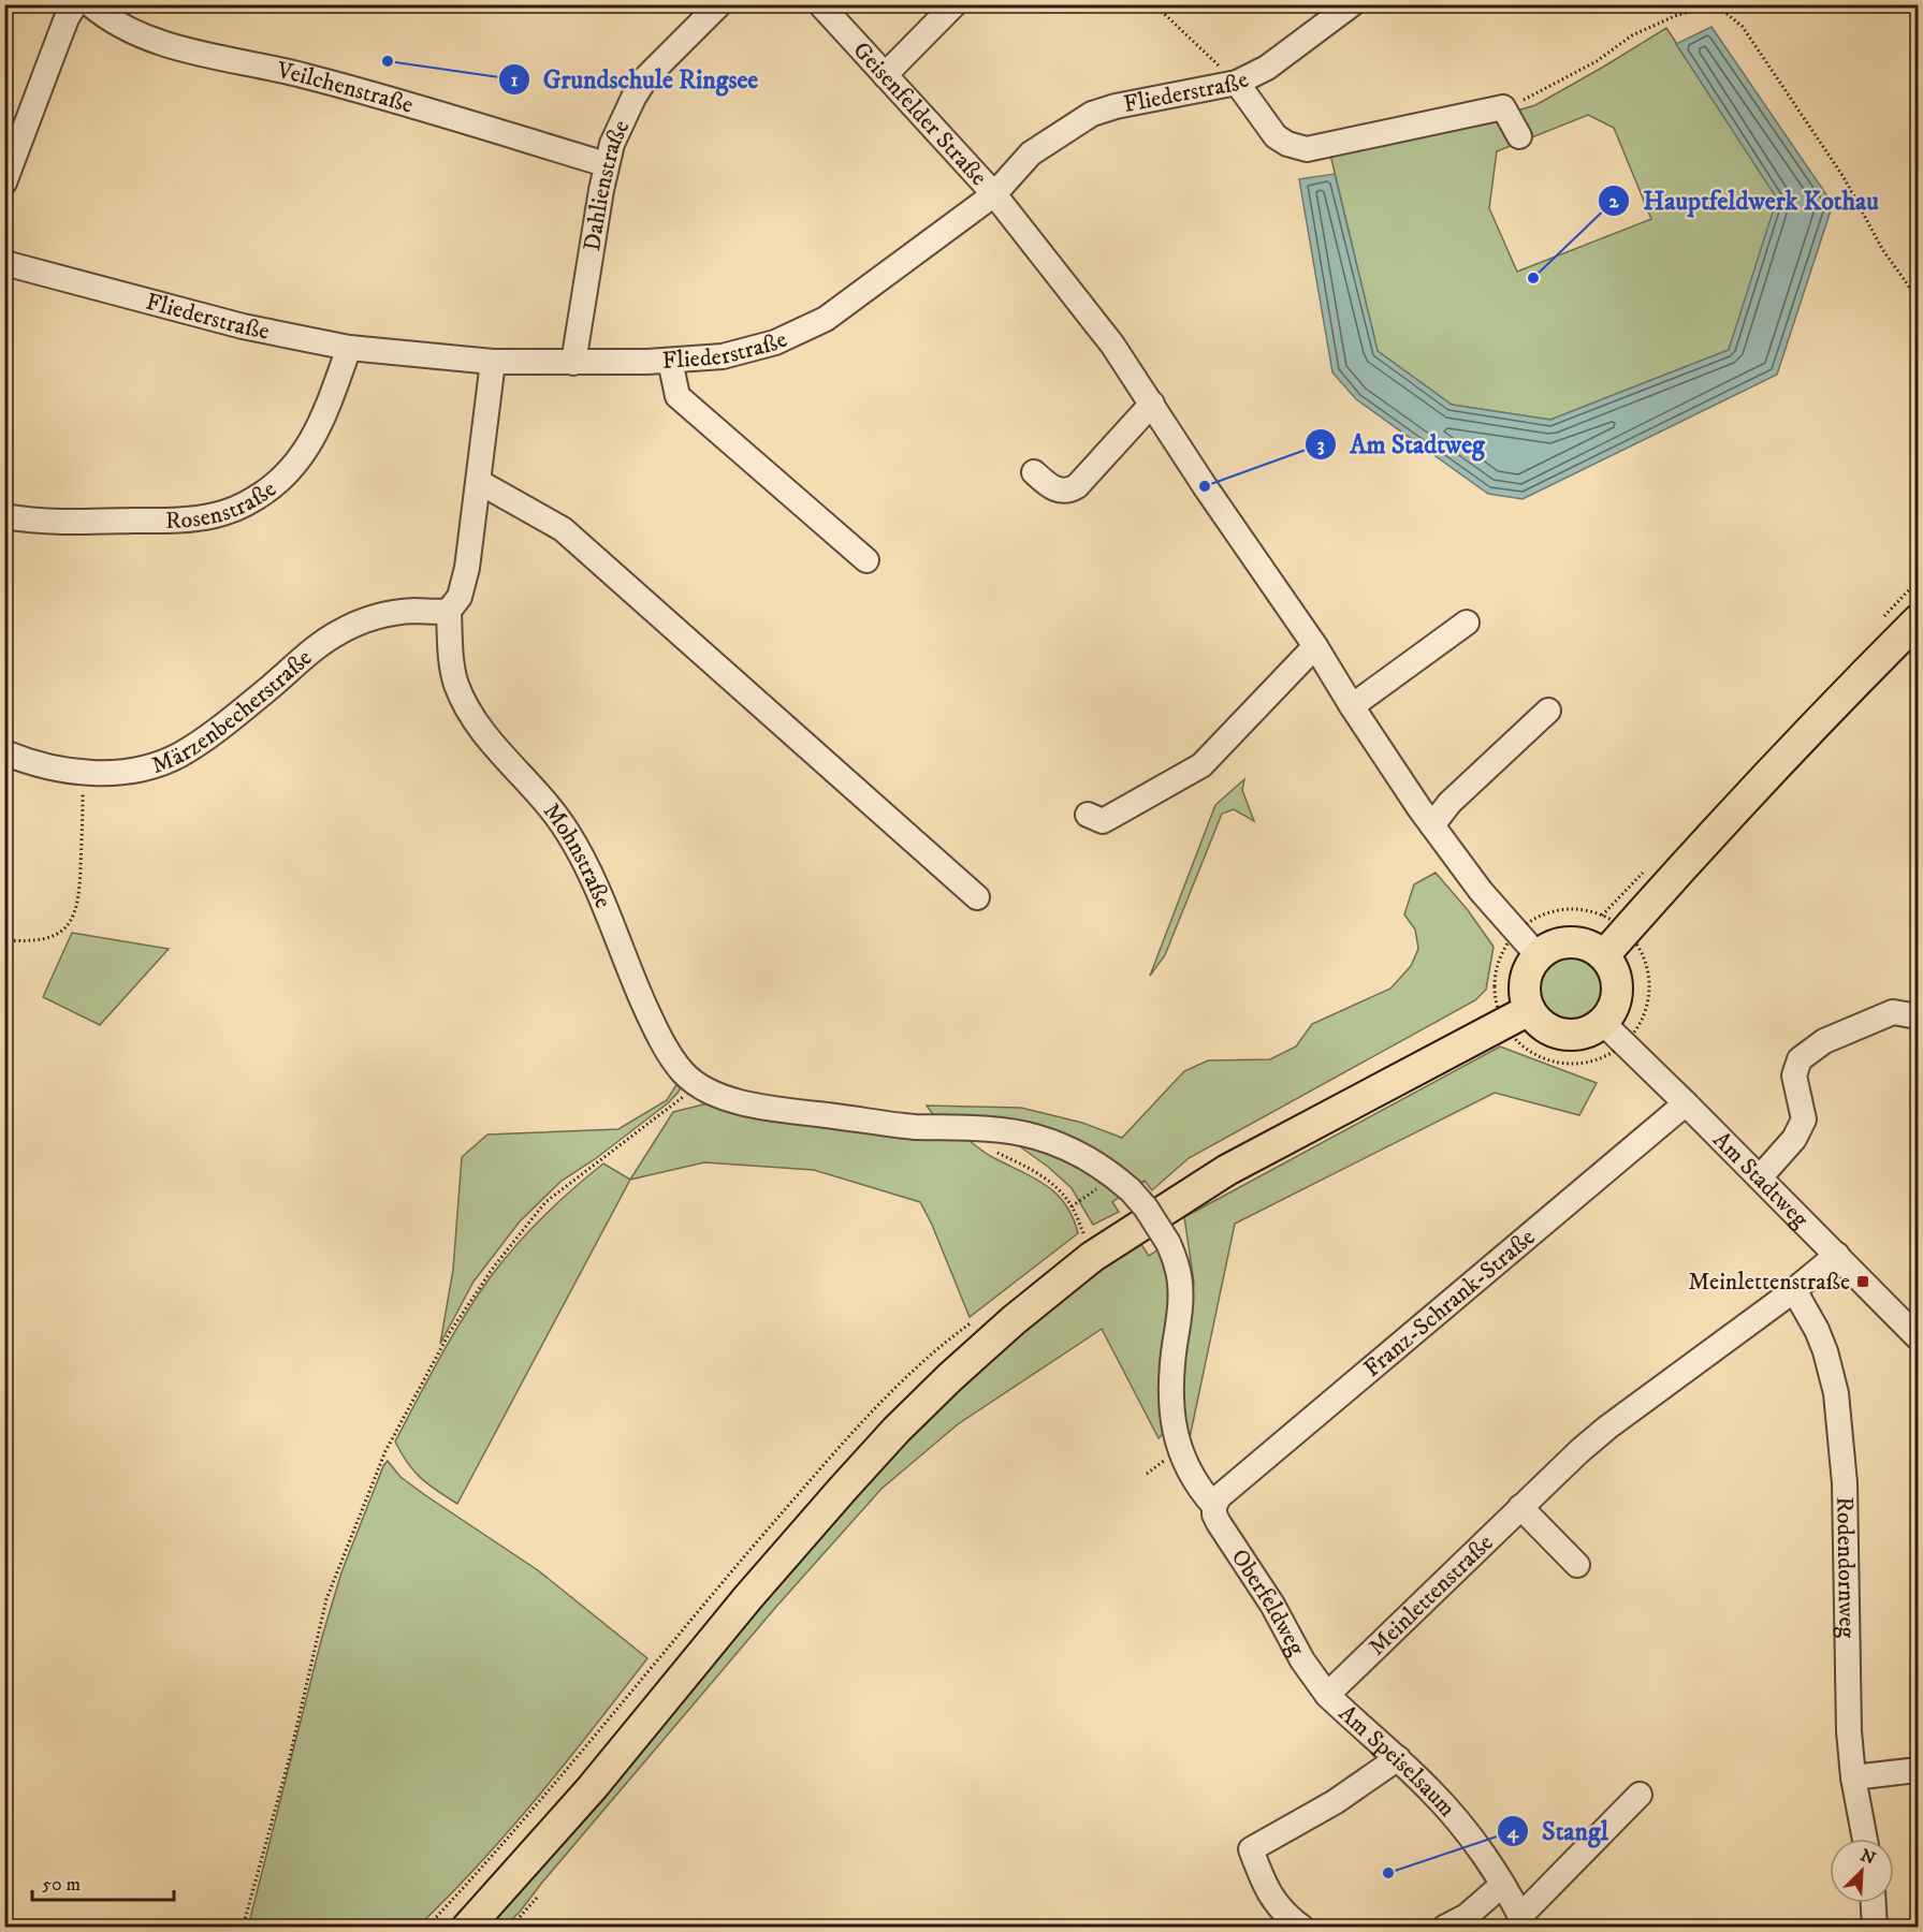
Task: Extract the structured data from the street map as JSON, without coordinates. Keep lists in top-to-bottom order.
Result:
{
  "streets": {
    "street": [
      "Veilchenstraße",
      "Fliederstraße",
      "Geisenfelder Straße",
      "Dahlienstraße",
      "Rosenstraße",
      "Märzenbecherstraße",
      "Mohnstraße",
      "Am Stadtweg",
      "Franz-Schrank-Straße",
      "Rodendornweg",
      "Meinlettenstraße",
      "Oberfeldweg",
      "Am Speiselsaum"
    ]
  },
  "crossings": [
    ["Veilchenstraße", "Dahlienstraße"],
    ["Fliederstraße", "Geisenfelder Straße"],
    ["Fliederstraße", "Dahlienstraße"],
    ["Fliederstraße", "Rosenstraße"],
    ["Märzenbecherstraße", "Mohnstraße"],
    ["Mohnstraße", "Oberfeldweg"],
    ["Am Stadtweg", "Franz-Schrank-Straße"],
    ["Am Stadtweg", "Meinlettenstraße"],
    ["Franz-Schrank-Straße", "Oberfeldweg"],
    ["Rodendornweg", "Meinlettenstraße"],
    ["Meinlettenstraße", "Oberfeldweg"],
    ["Meinlettenstraße", "Am Speiselsaum"],
    ["Oberfeldweg", "Am Speiselsaum"]
  ],
  "places": {
    "other": [
      "Grundschule Ringsee",
      "Hauptfeldwerk Kothau",
      "Am Stadtweg",
      "Stangl"
    ],
    "transit": ["Meinlettenstraße"]
  },
  "scale_bar": "50 m",
  "north": "top right"
}
